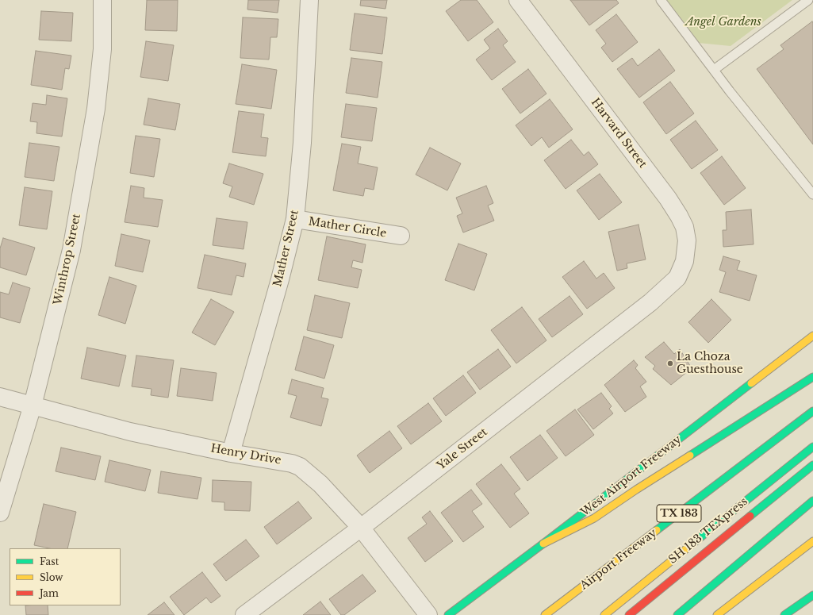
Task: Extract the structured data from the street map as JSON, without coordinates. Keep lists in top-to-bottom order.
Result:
{
  "streets": {
    "main road": [
      "West Airport Freeway",
      "TX 183",
      "SH 183 TEXpress",
      "Airport Freeway"
    ],
    "street": [
      "Harvard Street",
      "Mather Circle",
      "Mather Street",
      "Winthrop Street",
      "Yale Street",
      "Henry Drive"
    ]
  },
  "crossings": [
    ["Harvard Street", "Yale Street"],
    ["Mather Circle", "Mather Street"],
    ["Mather Street", "Henry Drive"],
    ["Winthrop Street", "Henry Drive"],
    ["Yale Street", "Henry Drive"]
  ],
  "parks": ["Angel Gardens"],
  "places": ["La Choza Guesthouse"],
  "legend": ["Fast", "Slow", "Jam"]
}
